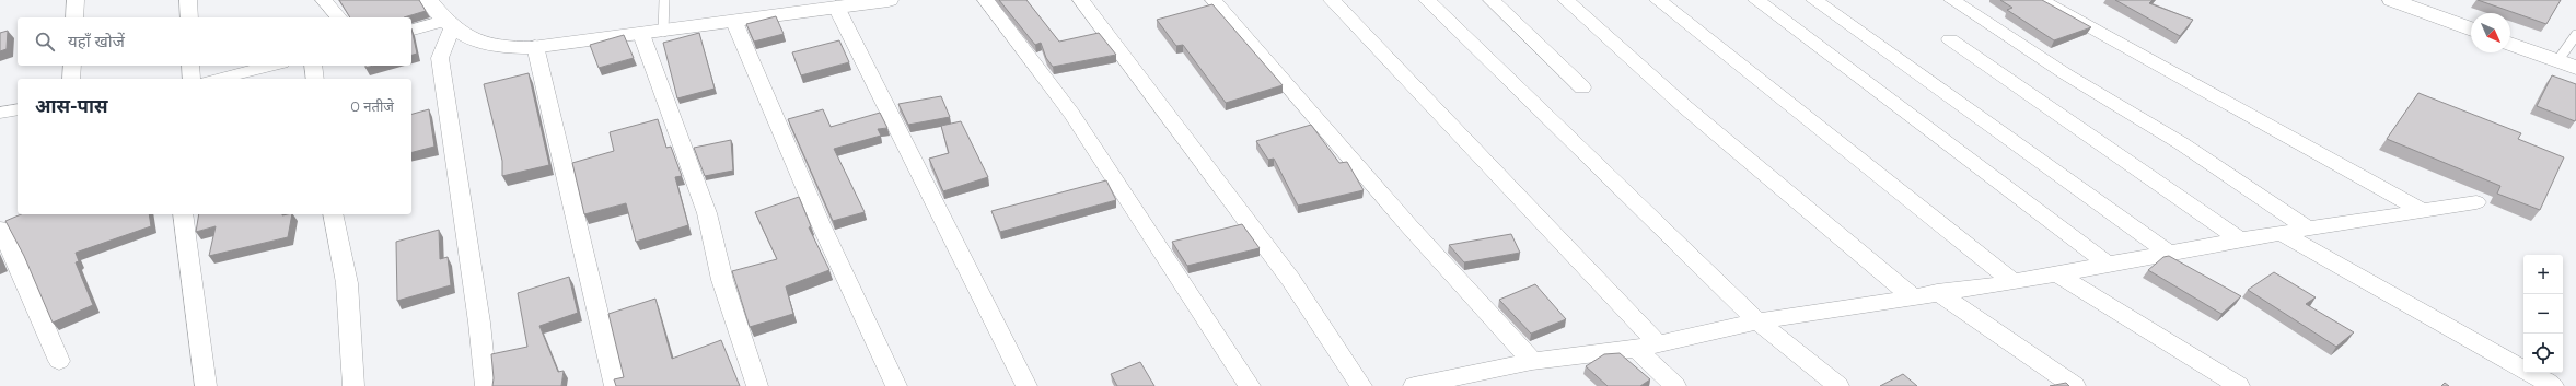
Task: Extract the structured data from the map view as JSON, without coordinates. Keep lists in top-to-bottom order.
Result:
{
  "north": "bottom right",
  "page": {
    "search": "यहाँ खोजें",
    "heading": ["आस-पास", "0 नतीजे"],
    "map_buttons": ["+", "−"]
  }
}
